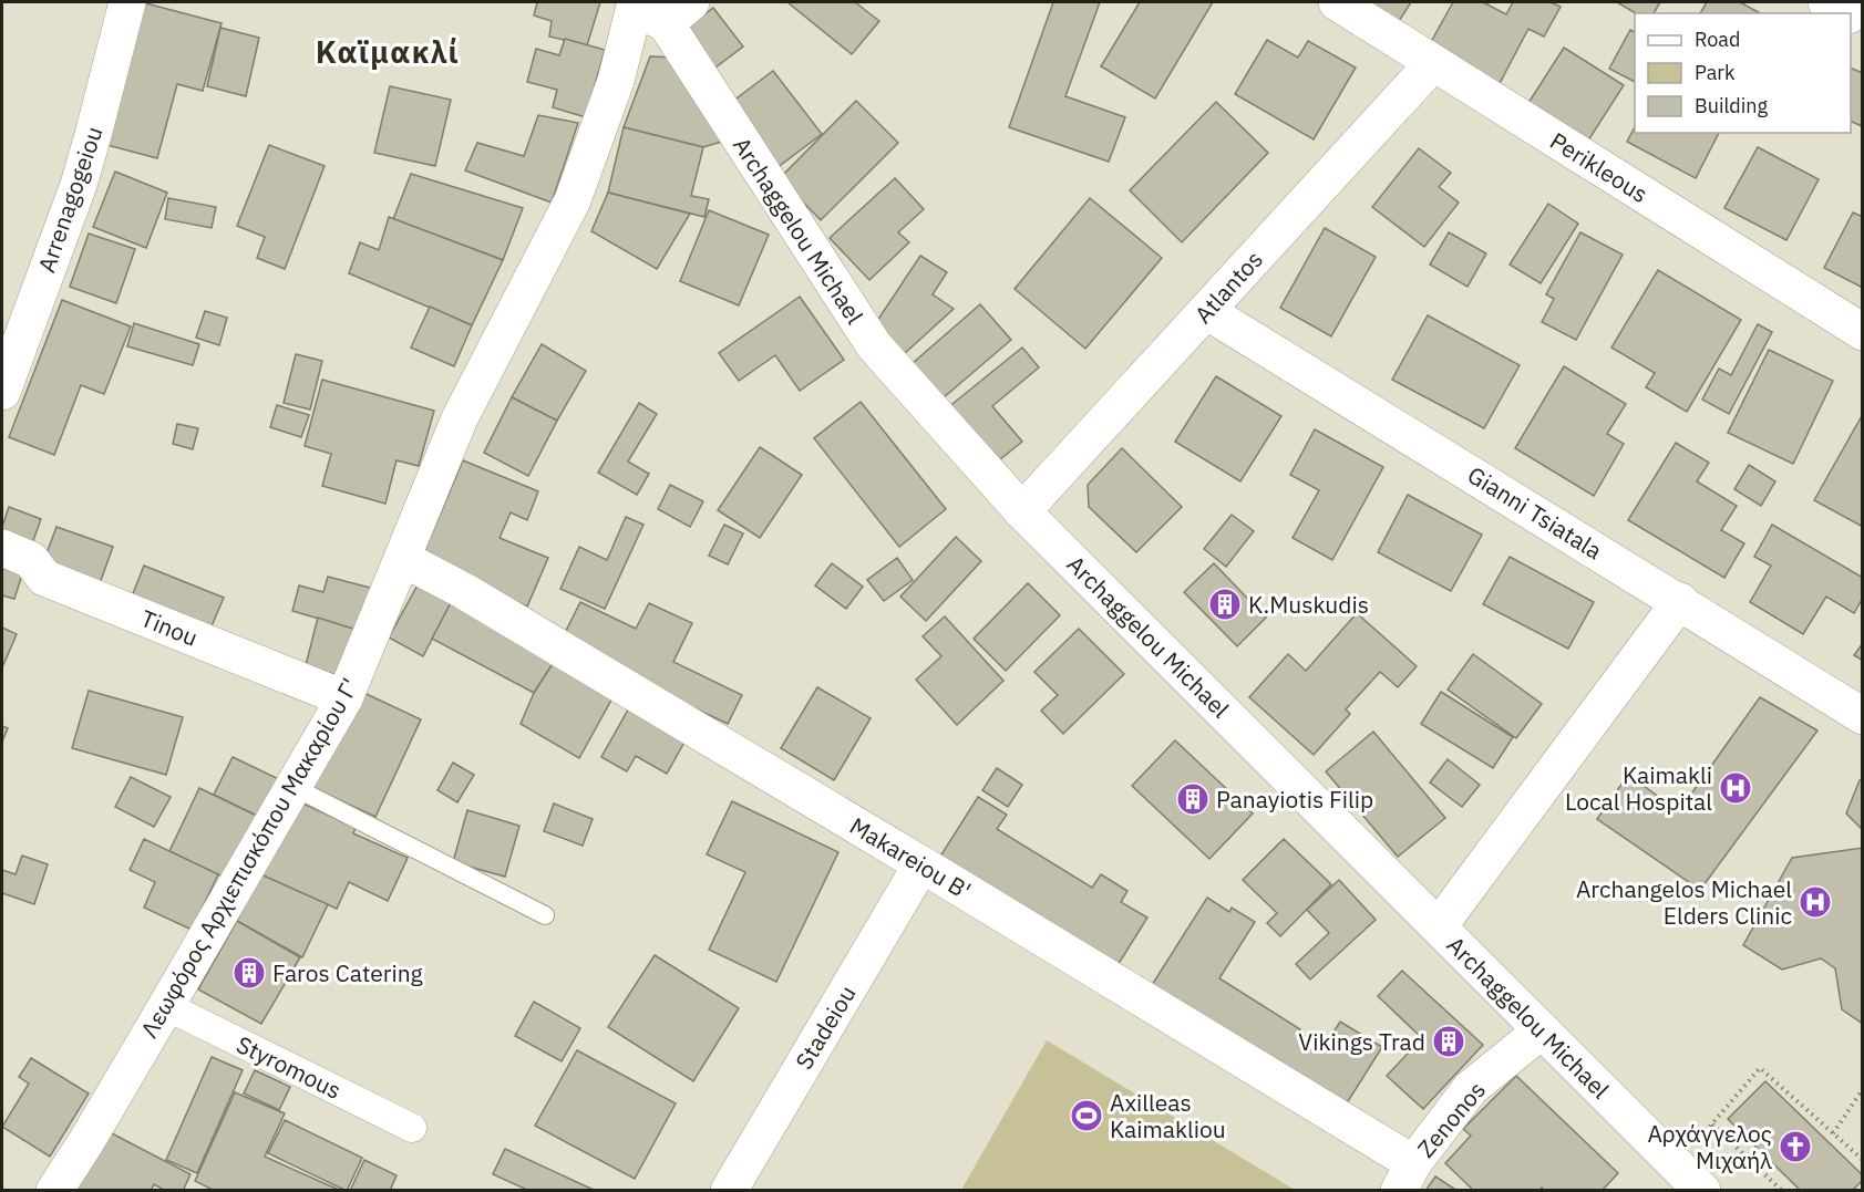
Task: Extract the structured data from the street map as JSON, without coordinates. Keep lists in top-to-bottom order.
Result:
{
  "streets": {
    "street": [
      "Perikleous",
      "Arrenagogeiou",
      "Archaggelou Michael",
      "Atlantos",
      "Gianni Tsiatala",
      "Tinou",
      "Λεωφόρος Αρχιεπισκόπου Μακαρίου Γ'",
      "Makareiou B'",
      "Stadeiou",
      "Styromous",
      "Zenonos"
    ]
  },
  "crossings": [
    ["Perikleous", "Atlantos"],
    ["Archaggelou Michael", "Atlantos"],
    ["Archaggelou Michael", "Λεωφόρος Αρχιεπισκόπου Μακαρίου Γ'"],
    ["Archaggelou Michael", "Zenonos"],
    ["Atlantos", "Gianni Tsiatala"],
    ["Tinou", "Λεωφόρος Αρχιεπισκόπου Μακαρίου Γ'"],
    ["Λεωφόρος Αρχιεπισκόπου Μακαρίου Γ'", "Makareiou B'"],
    ["Λεωφόρος Αρχιεπισκόπου Μακαρίου Γ'", "Styromous"],
    ["Makareiou B'", "Stadeiou"],
    ["Makareiou B'", "Zenonos"]
  ],
  "districts": ["Καϊμακλί"],
  "places": {
    "building": [
      "K.Muskudis",
      "Panayiotis Filip",
      "Faros Catering",
      "Vikings Trad"
    ],
    "hospital": ["Kaimakli Local Hospital", "Archangelos Michael Elders Clinic"],
    "sports": ["Axilleas Kaimakliou"],
    "church": ["Αρχάγγελος Μιχαήλ"]
  },
  "legend": ["Road", "Park", "Building"]
}
